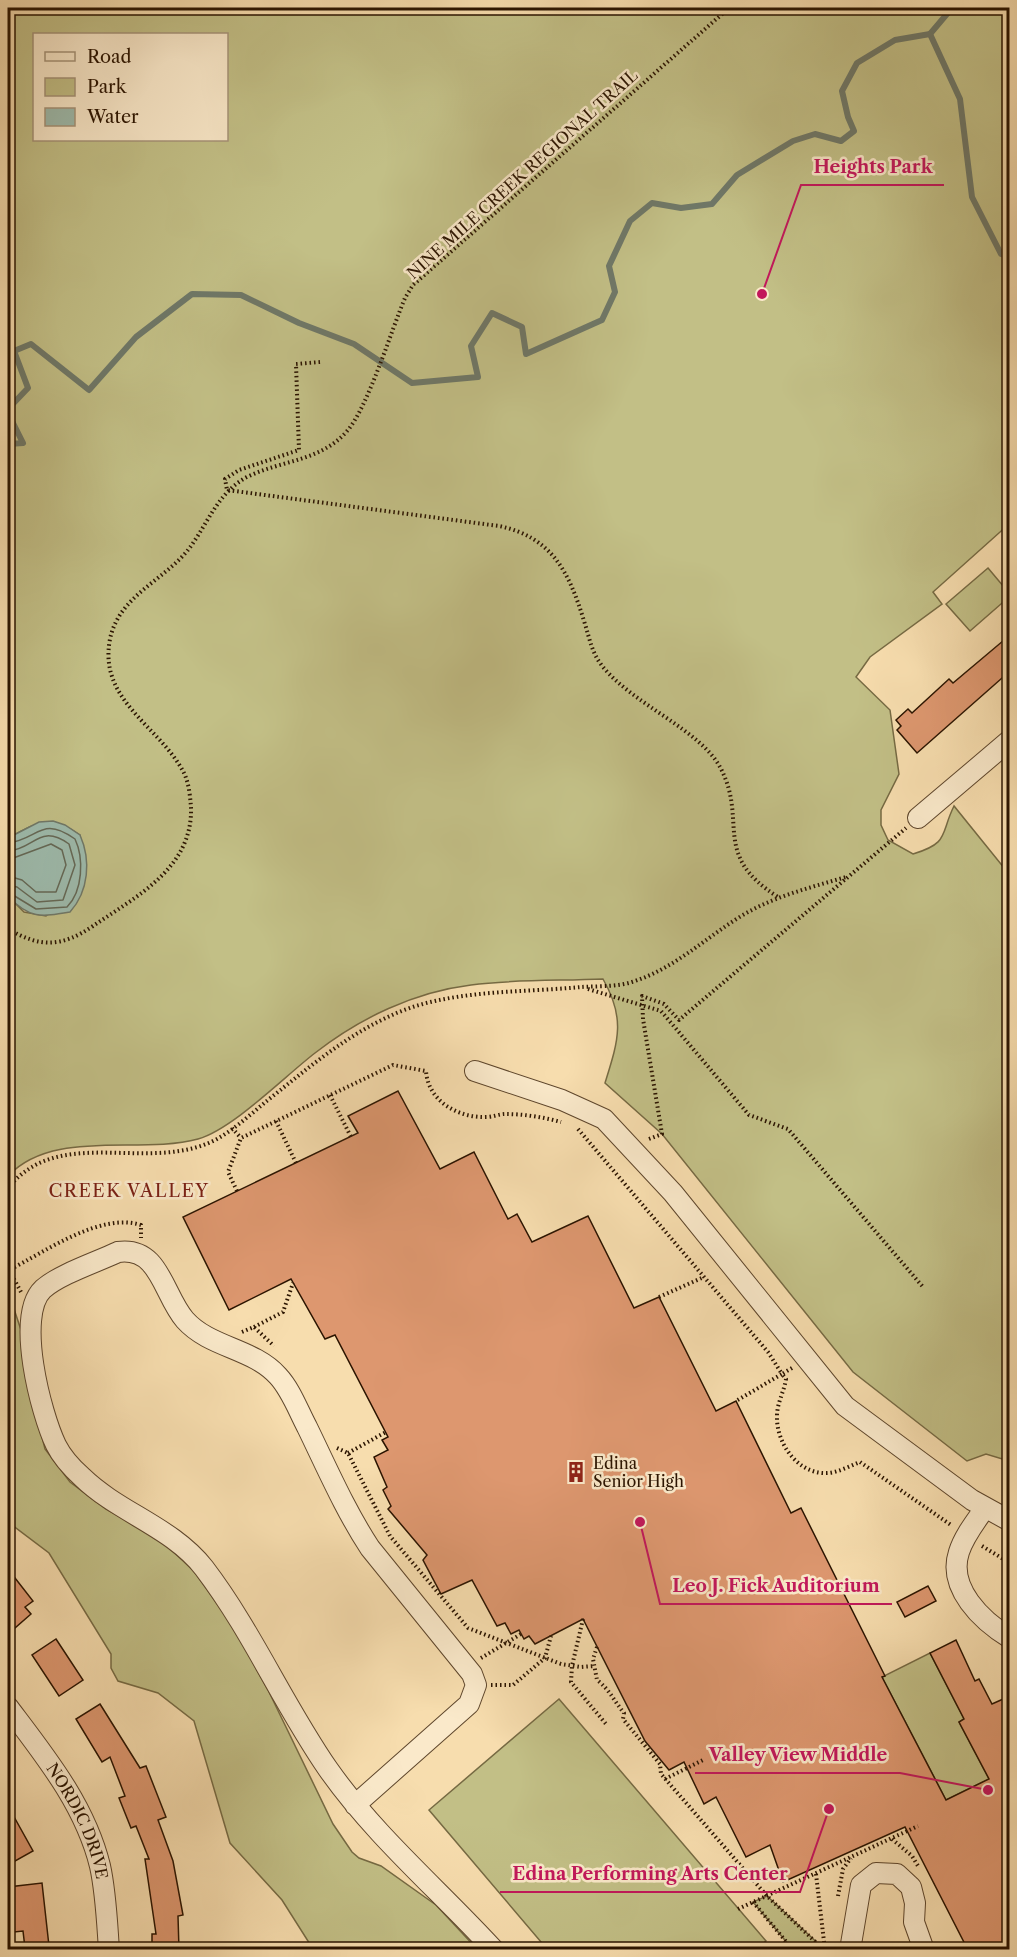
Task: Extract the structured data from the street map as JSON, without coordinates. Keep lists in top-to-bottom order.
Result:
{
  "streets": {
    "street": ["NORDIC DRIVE"],
    "path": ["NINE MILE CREEK REGIONAL TRAIL"]
  },
  "districts": ["CREEK VALLEY"],
  "places": {
    "other": [
      "Heights Park",
      "Leo J. Fick Auditorium",
      "Valley View Middle",
      "Edina Performing Arts Center"
    ],
    "building": ["Edina Senior High"]
  },
  "legend": ["Road", "Park", "Water"]
}
